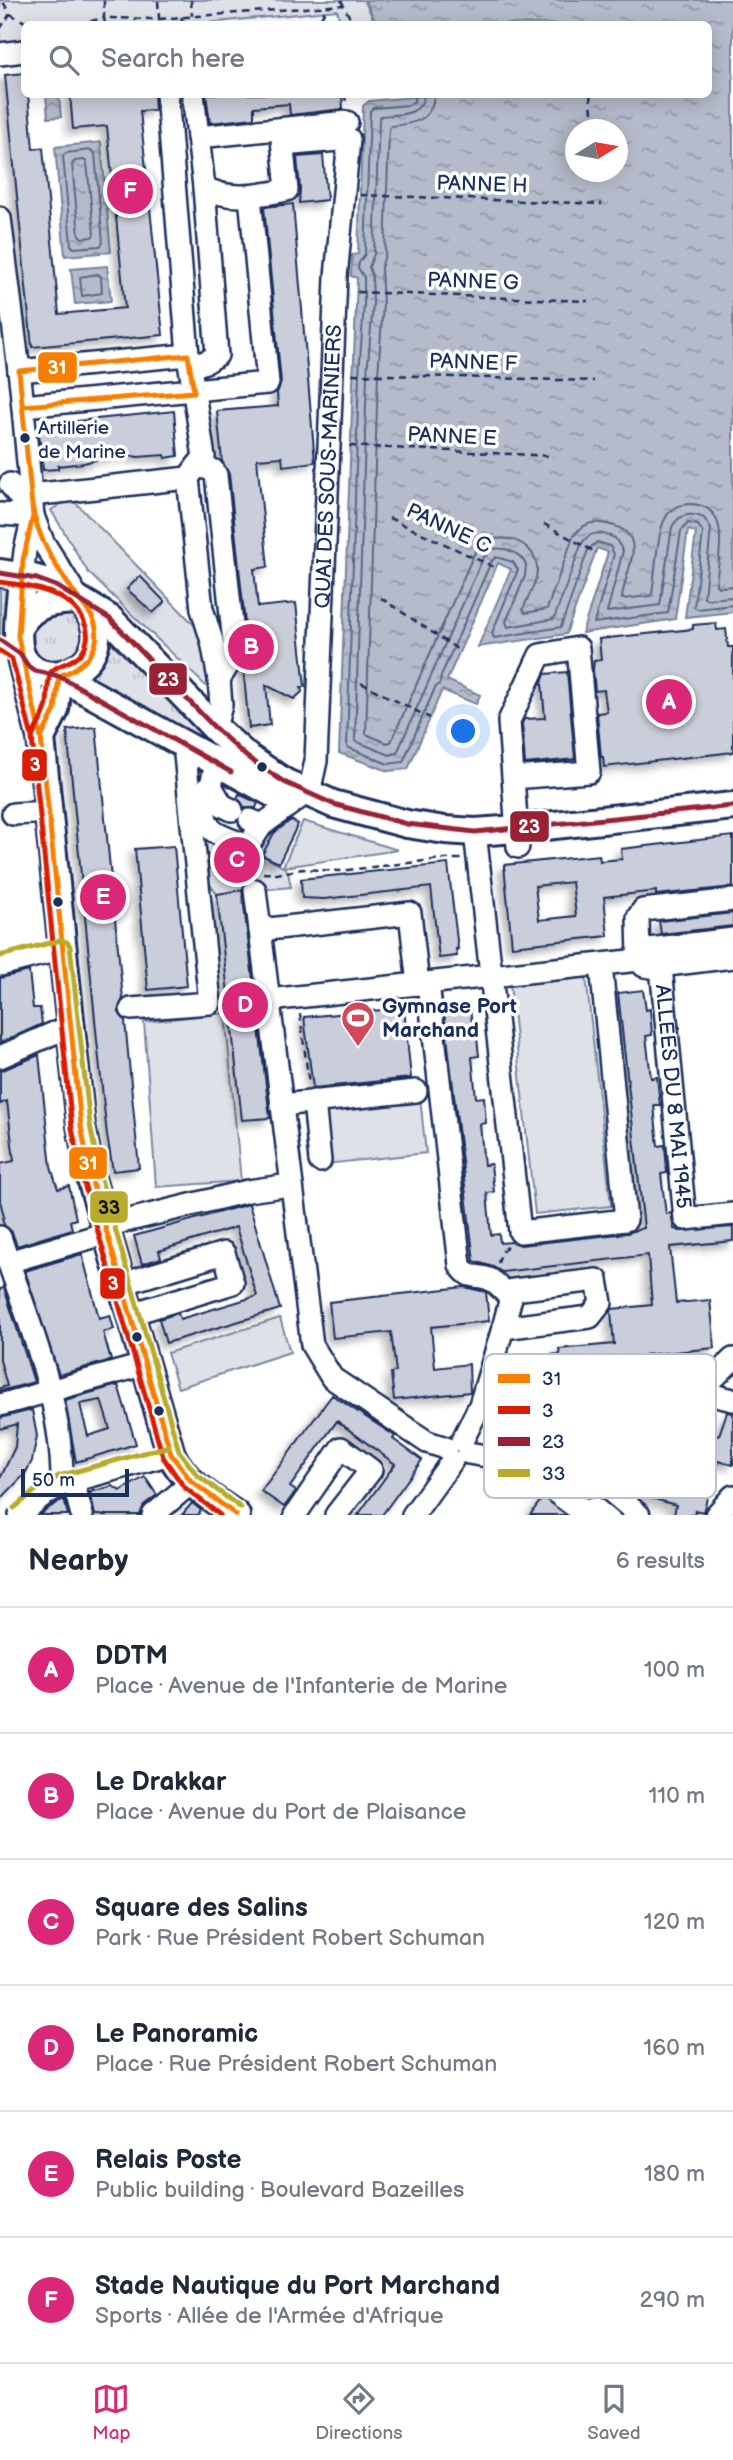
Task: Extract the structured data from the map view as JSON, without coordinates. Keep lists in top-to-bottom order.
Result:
{
  "streets": {
    "street": ["QUAI DES SOUS-MARINIERS", "ALLÉES DU 8 MAI 1945"],
    "path": [
      "PANNE H",
      "PANNE G",
      "PANNE F",
      "PANNE E",
      "PANNE C"
    ]
  },
  "places": {
    "other": ["Artillerie de Marine"],
    "sports": ["Gymnase Port Marchand"]
  },
  "lines": [
    "transit line 31",
    "transit line 23",
    "transit line 3",
    "transit line 33"
  ],
  "legend": [
    "31",
    "3",
    "23",
    "33"
  ],
  "scale_bar": "50 m",
  "north": "right",
  "page": {
    "search": "Search here",
    "pins": [
      "F",
      "B",
      "A",
      "C",
      "E",
      "D"
    ],
    "scale": "50 m",
    "heading": ["Nearby", "6 results"],
    "list": [
      {
        "mark": "A",
        "name": "DDTM",
        "note": "Place · Avenue de l'Infanterie de Marine",
        "value": "100 m"
      },
      {
        "mark": "B",
        "name": "Le Drakkar",
        "note": "Place · Avenue du Port de Plaisance",
        "value": "110 m"
      },
      {
        "mark": "C",
        "name": "Square des Salins",
        "note": "Park · Rue Président Robert Schuman",
        "value": "120 m"
      },
      {
        "mark": "D",
        "name": "Le Panoramic",
        "note": "Place · Rue Président Robert Schuman",
        "value": "160 m"
      },
      {
        "mark": "E",
        "name": "Relais Poste",
        "note": "Public building · Boulevard Bazeilles",
        "value": "180 m"
      },
      {
        "mark": "F",
        "name": "Stade Nautique du Port Marchand",
        "note": "Sports · Allée de l'Armée d'Afrique",
        "value": "290 m"
      }
    ],
    "nav": ["Map", "Directions", "Saved"]
  }
}
